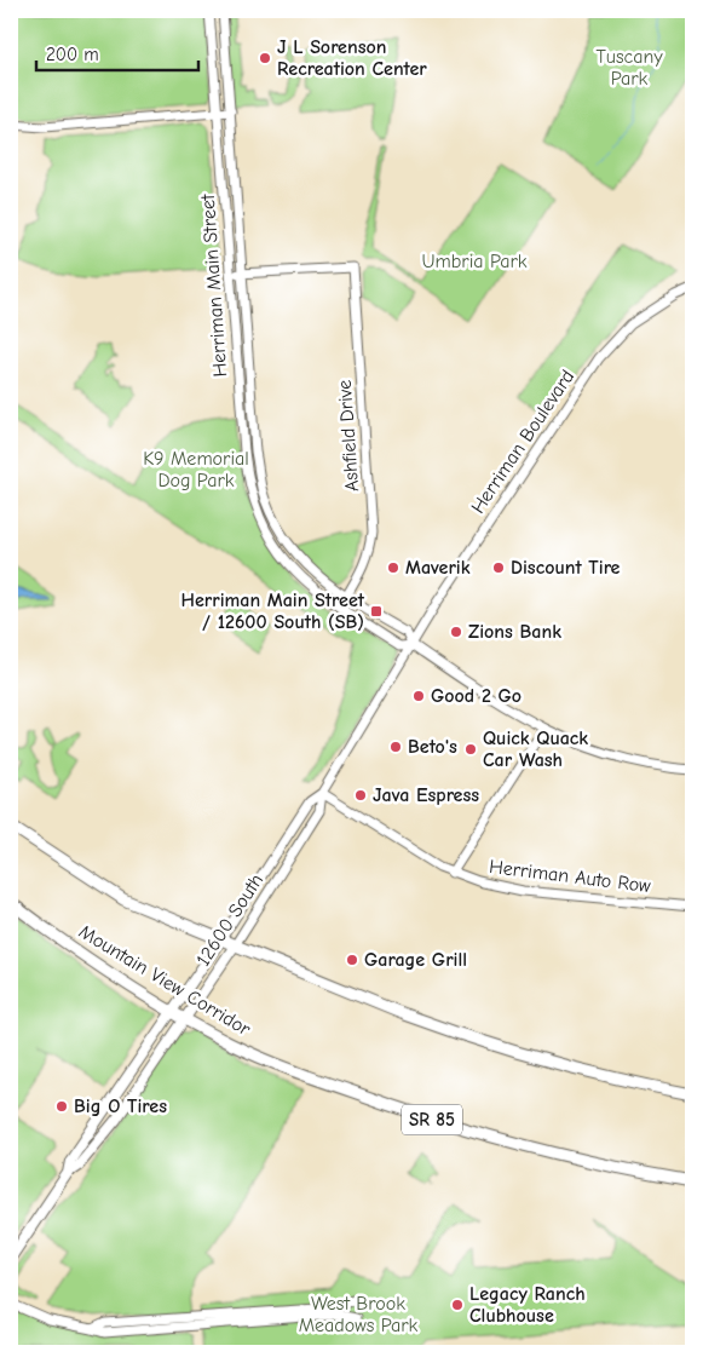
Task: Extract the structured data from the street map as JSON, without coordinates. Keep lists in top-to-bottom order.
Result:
{
  "streets": {
    "highway": ["Mountain View Corridor", "SR 85"],
    "main road": [
      "Herriman Main Street",
      "Ashfield Drive",
      "Herriman Boulevard",
      "Herriman Auto Row",
      "12600 South"
    ]
  },
  "crossings": [
    ["Herriman Main Street", "Ashfield Drive"],
    ["Herriman Main Street", "Herriman Boulevard"],
    ["Herriman Main Street", "12600 South"],
    ["Herriman Boulevard", "12600 South"],
    ["Herriman Auto Row", "12600 South"],
    ["12600 South", "Mountain View Corridor"]
  ],
  "parks": [
    "Tuscany Park",
    "Umbria Park",
    "K9 Memorial Dog Park",
    "West Brook Meadows Park"
  ],
  "places": {
    "other": [
      "J L Sorenson Recreation Center",
      "Maverik",
      "Discount Tire",
      "Zions Bank",
      "Good 2 Go",
      "Beto's",
      "Quick Quack Car Wash",
      "Java Espress",
      "Garage Grill",
      "Big O Tires",
      "Legacy Ranch Clubhouse"
    ],
    "transit": ["Herriman Main Street / 12600 South (SB)"]
  },
  "scale_bar": "200 m"
}
